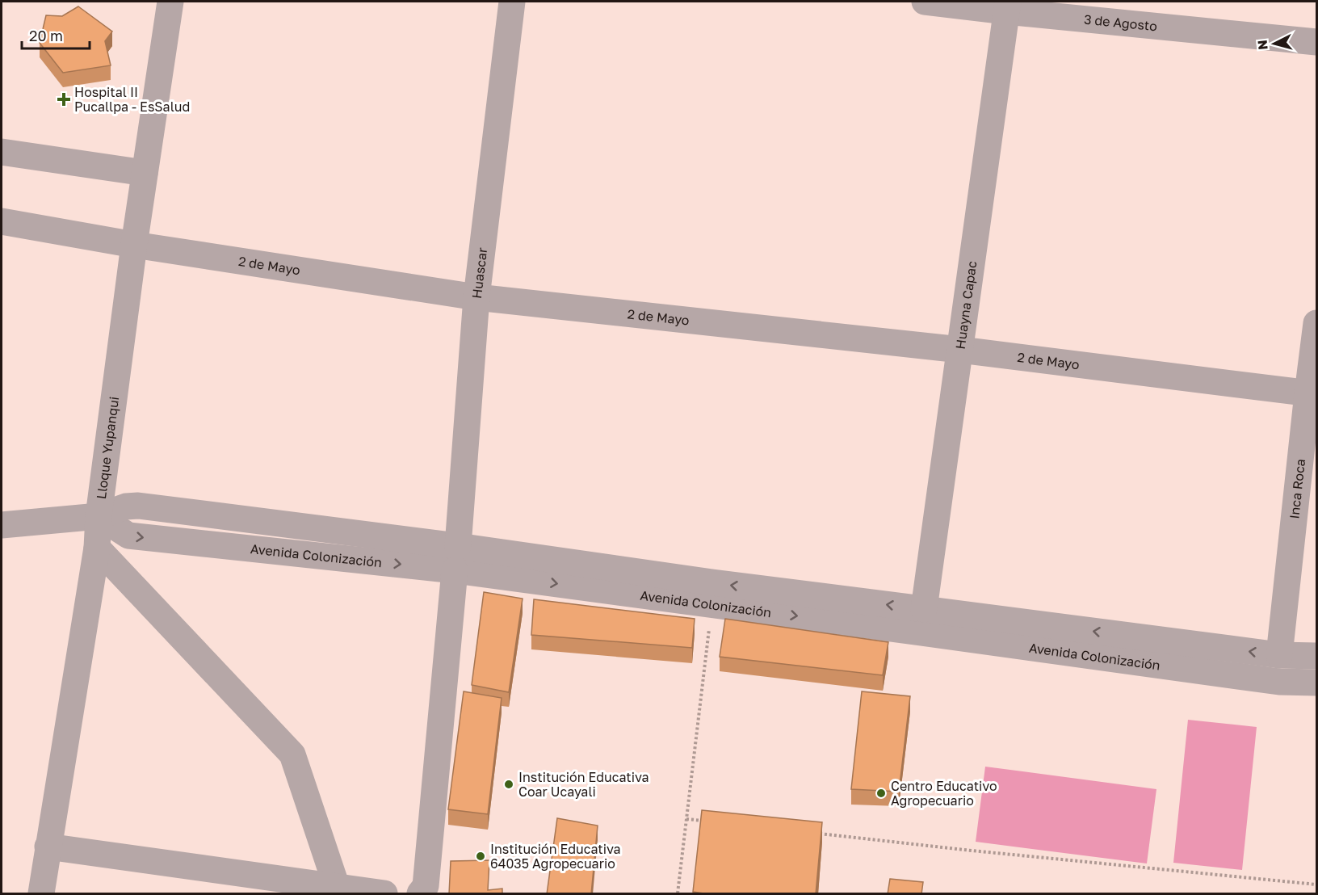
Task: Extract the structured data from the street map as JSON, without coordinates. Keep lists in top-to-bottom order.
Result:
{
  "streets": {
    "street": [
      "3 de Agosto",
      "2 de Mayo",
      "Huascar",
      "Huayna Capac",
      "Lloque Yupanqui",
      "Inca Roca",
      "Avenida Colonización"
    ]
  },
  "crossings": [
    ["3 de Agosto", "Huayna Capac"],
    ["2 de Mayo", "Huascar"],
    ["2 de Mayo", "Huayna Capac"],
    ["2 de Mayo", "Lloque Yupanqui"],
    ["2 de Mayo", "Inca Roca"],
    ["Huascar", "Avenida Colonización"],
    ["Huayna Capac", "Avenida Colonización"],
    ["Lloque Yupanqui", "Avenida Colonización"],
    ["Inca Roca", "Avenida Colonización"]
  ],
  "places": {
    "health": ["Hospital II Pucallpa - EsSalud"],
    "other": ["Institución Educativa Coar Ucayali", "Centro Educativo Agropecuario", "Institución Educativa 64035 Agropecuario"]
  },
  "scale_bar": "20 m",
  "north": "left"
}
